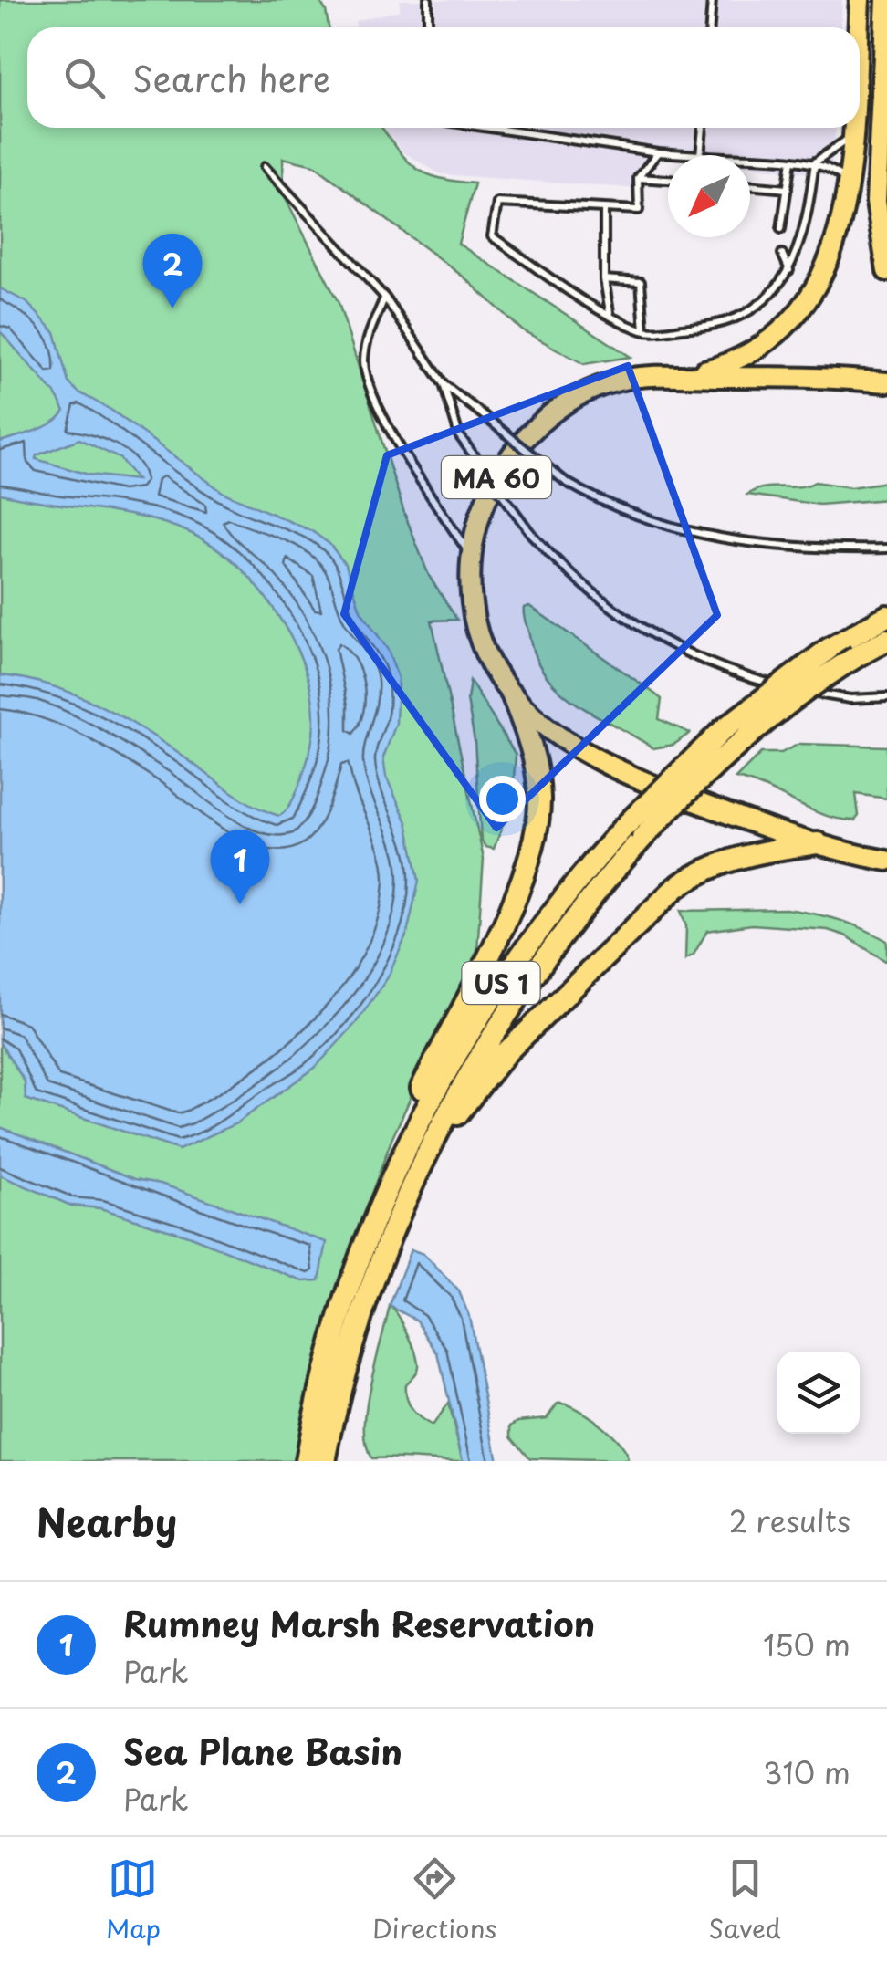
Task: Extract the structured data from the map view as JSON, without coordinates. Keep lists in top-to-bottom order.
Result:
{
  "streets": {
    "highway": ["MA 60", "US 1"]
  },
  "north": "bottom left",
  "page": {
    "search": "Search here",
    "pins": ["2", "1"],
    "heading": ["Nearby", "2 results"],
    "list": [
      {
        "mark": "1",
        "name": "Rumney Marsh Reservation",
        "note": "Park",
        "value": "150 m"
      },
      {
        "mark": "2",
        "name": "Sea Plane Basin",
        "note": "Park",
        "value": "310 m"
      }
    ],
    "nav": ["Map", "Directions", "Saved"]
  }
}
